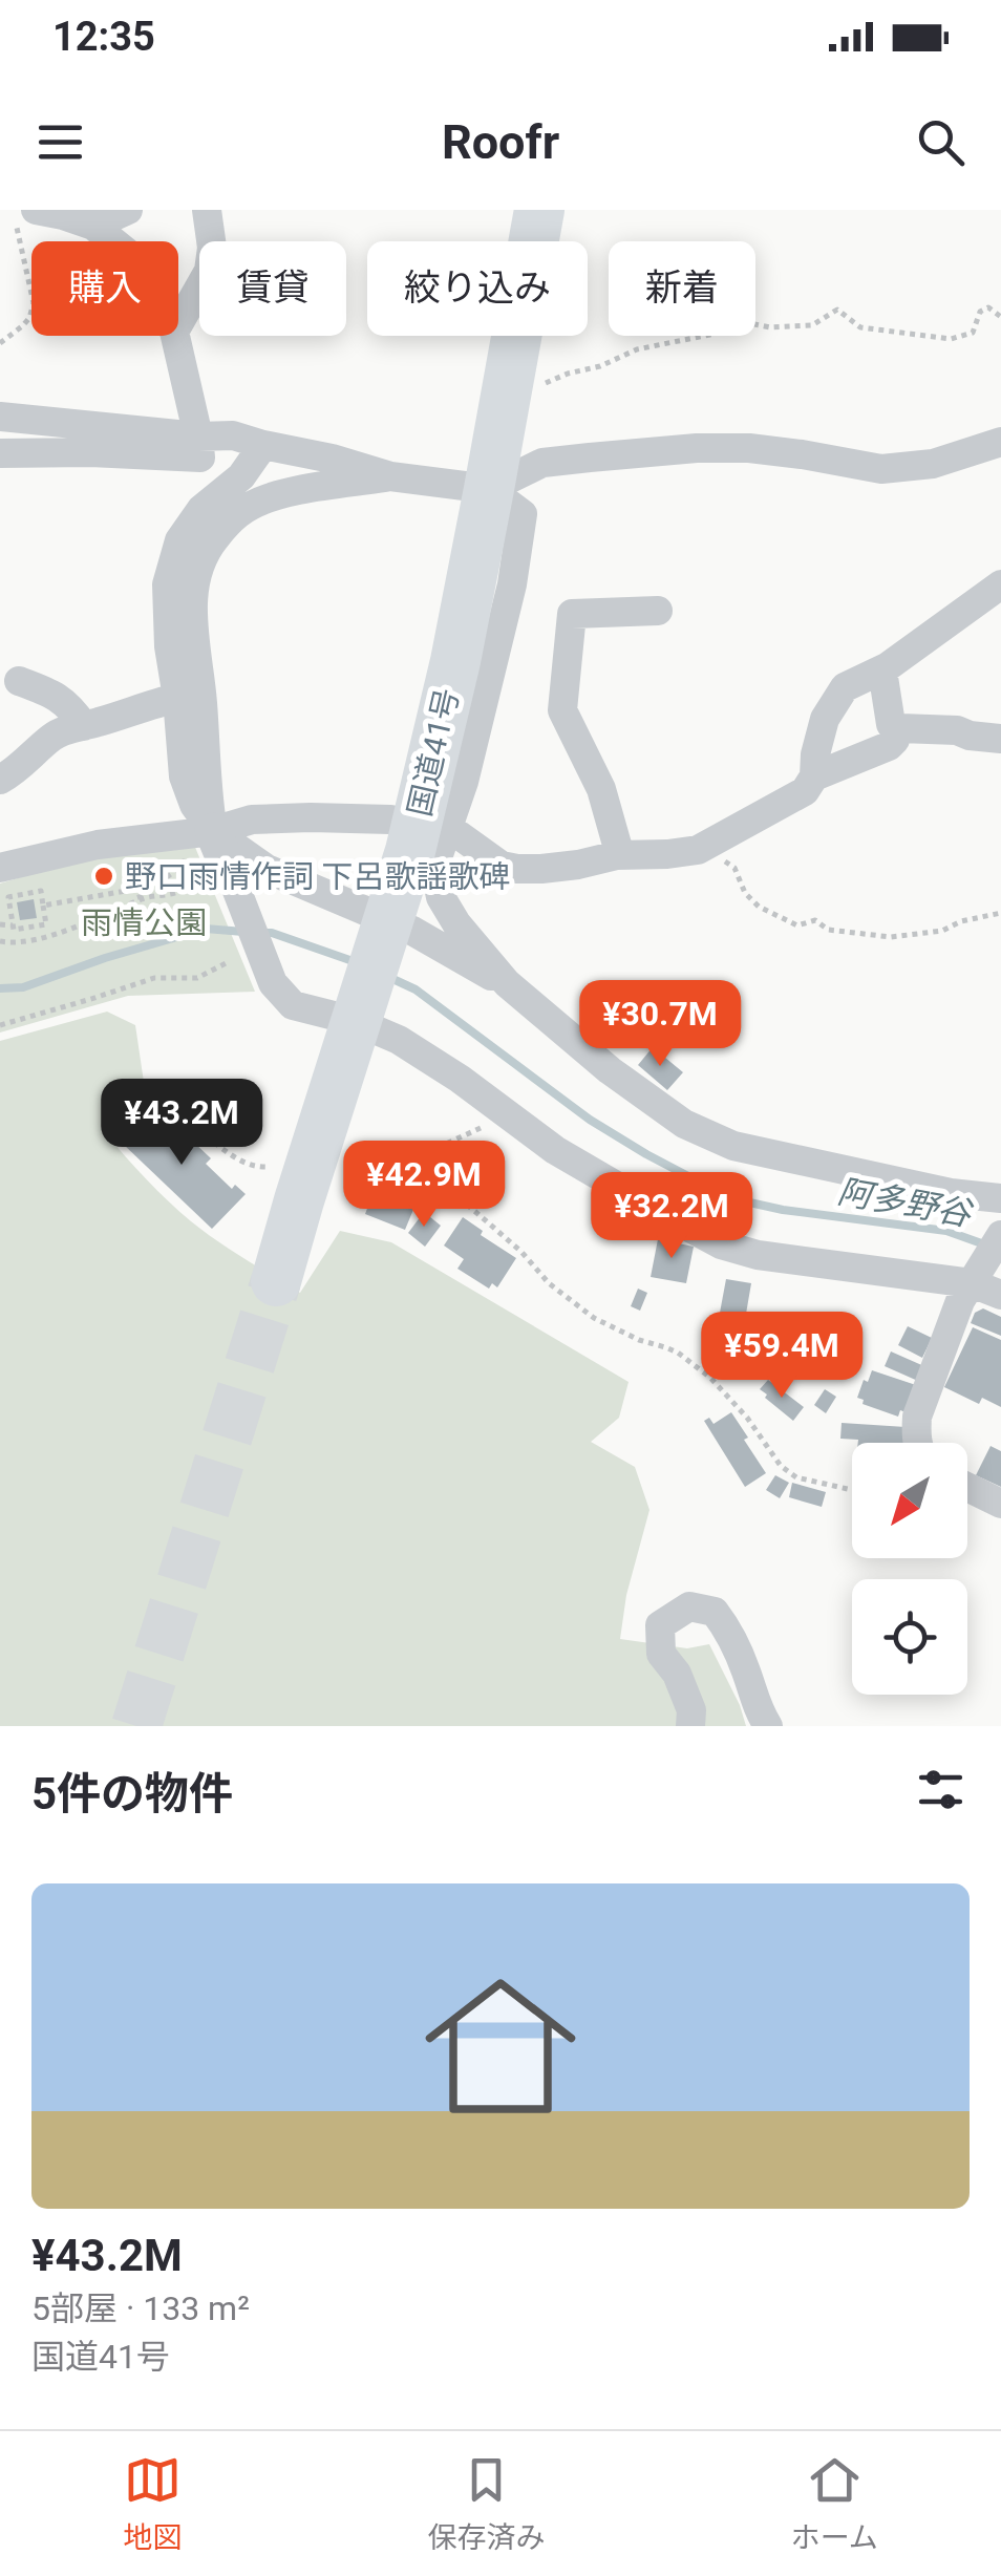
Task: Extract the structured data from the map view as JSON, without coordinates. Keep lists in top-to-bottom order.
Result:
{
  "streets": {
    "highway": ["国道41号"]
  },
  "water": ["阿多野谷"],
  "parks": ["雨情公園"],
  "places": ["野口雨情作詞 下呂歌謡歌碑"],
  "north": "bottom left",
  "page": {
    "status": "12:35",
    "header": "Roofr",
    "chip": [
      "購入",
      "賃貸",
      "絞り込み",
      "新着"
    ],
    "price": [
      "¥30.7M",
      "¥43.2M",
      "¥42.9M",
      "¥32.2M",
      "¥59.4M"
    ],
    "heading": "5件の物件",
    "list": [
      {
        "name": "¥43.2M",
        "note": "5部屋 · 133 m² · 国道41号"
      }
    ],
    "tabs": ["地図", "保存済み", "ホーム"]
  }
}
